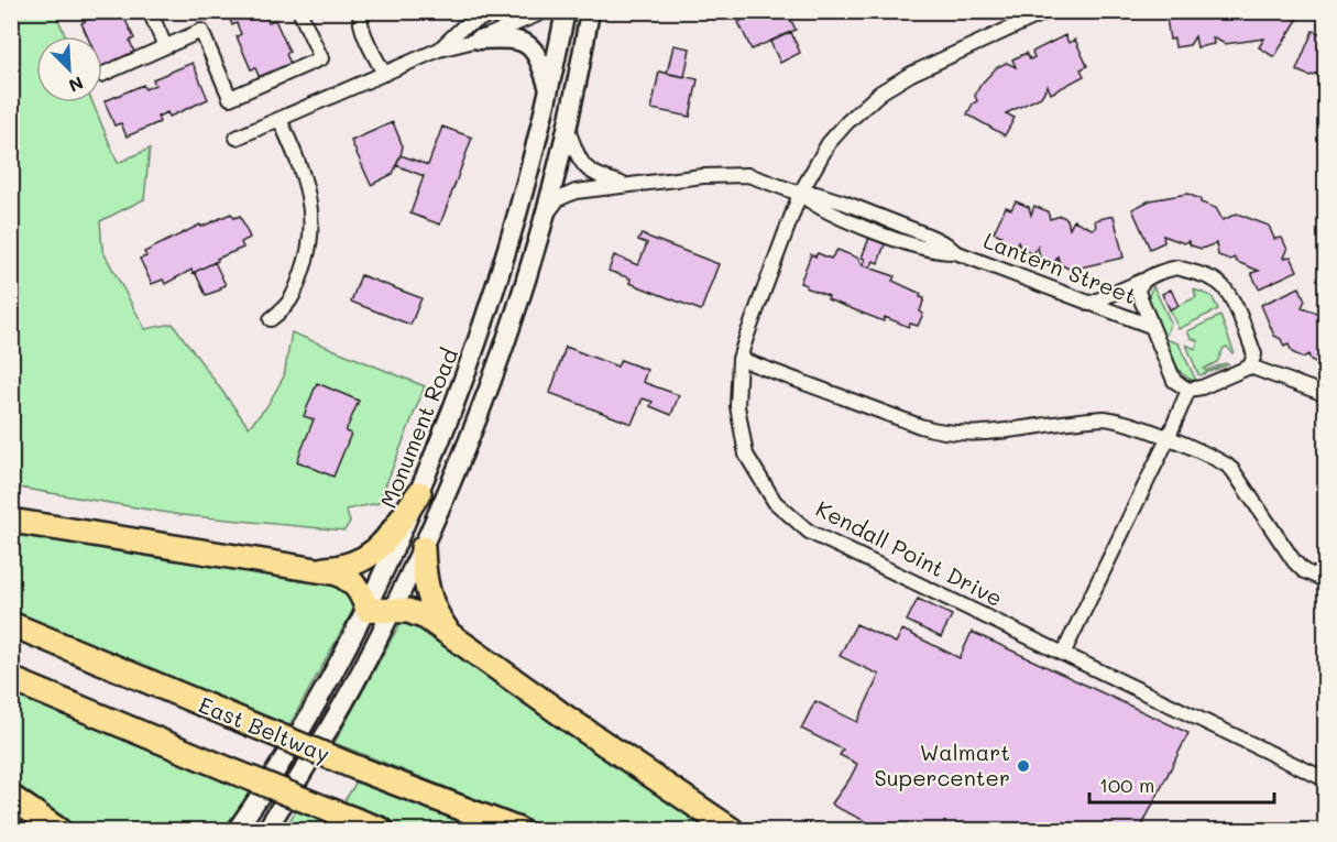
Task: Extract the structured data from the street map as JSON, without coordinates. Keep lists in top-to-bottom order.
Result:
{
  "streets": {
    "highway": ["East Beltway"],
    "main road": ["Monument Road"],
    "street": ["Lantern Street", "Kendall Point Drive"]
  },
  "crossings": [
    ["Lantern Street", "Kendall Point Drive"]
  ],
  "places": ["Walmart Supercenter"],
  "scale_bar": "100 m",
  "north": "bottom right"
}
